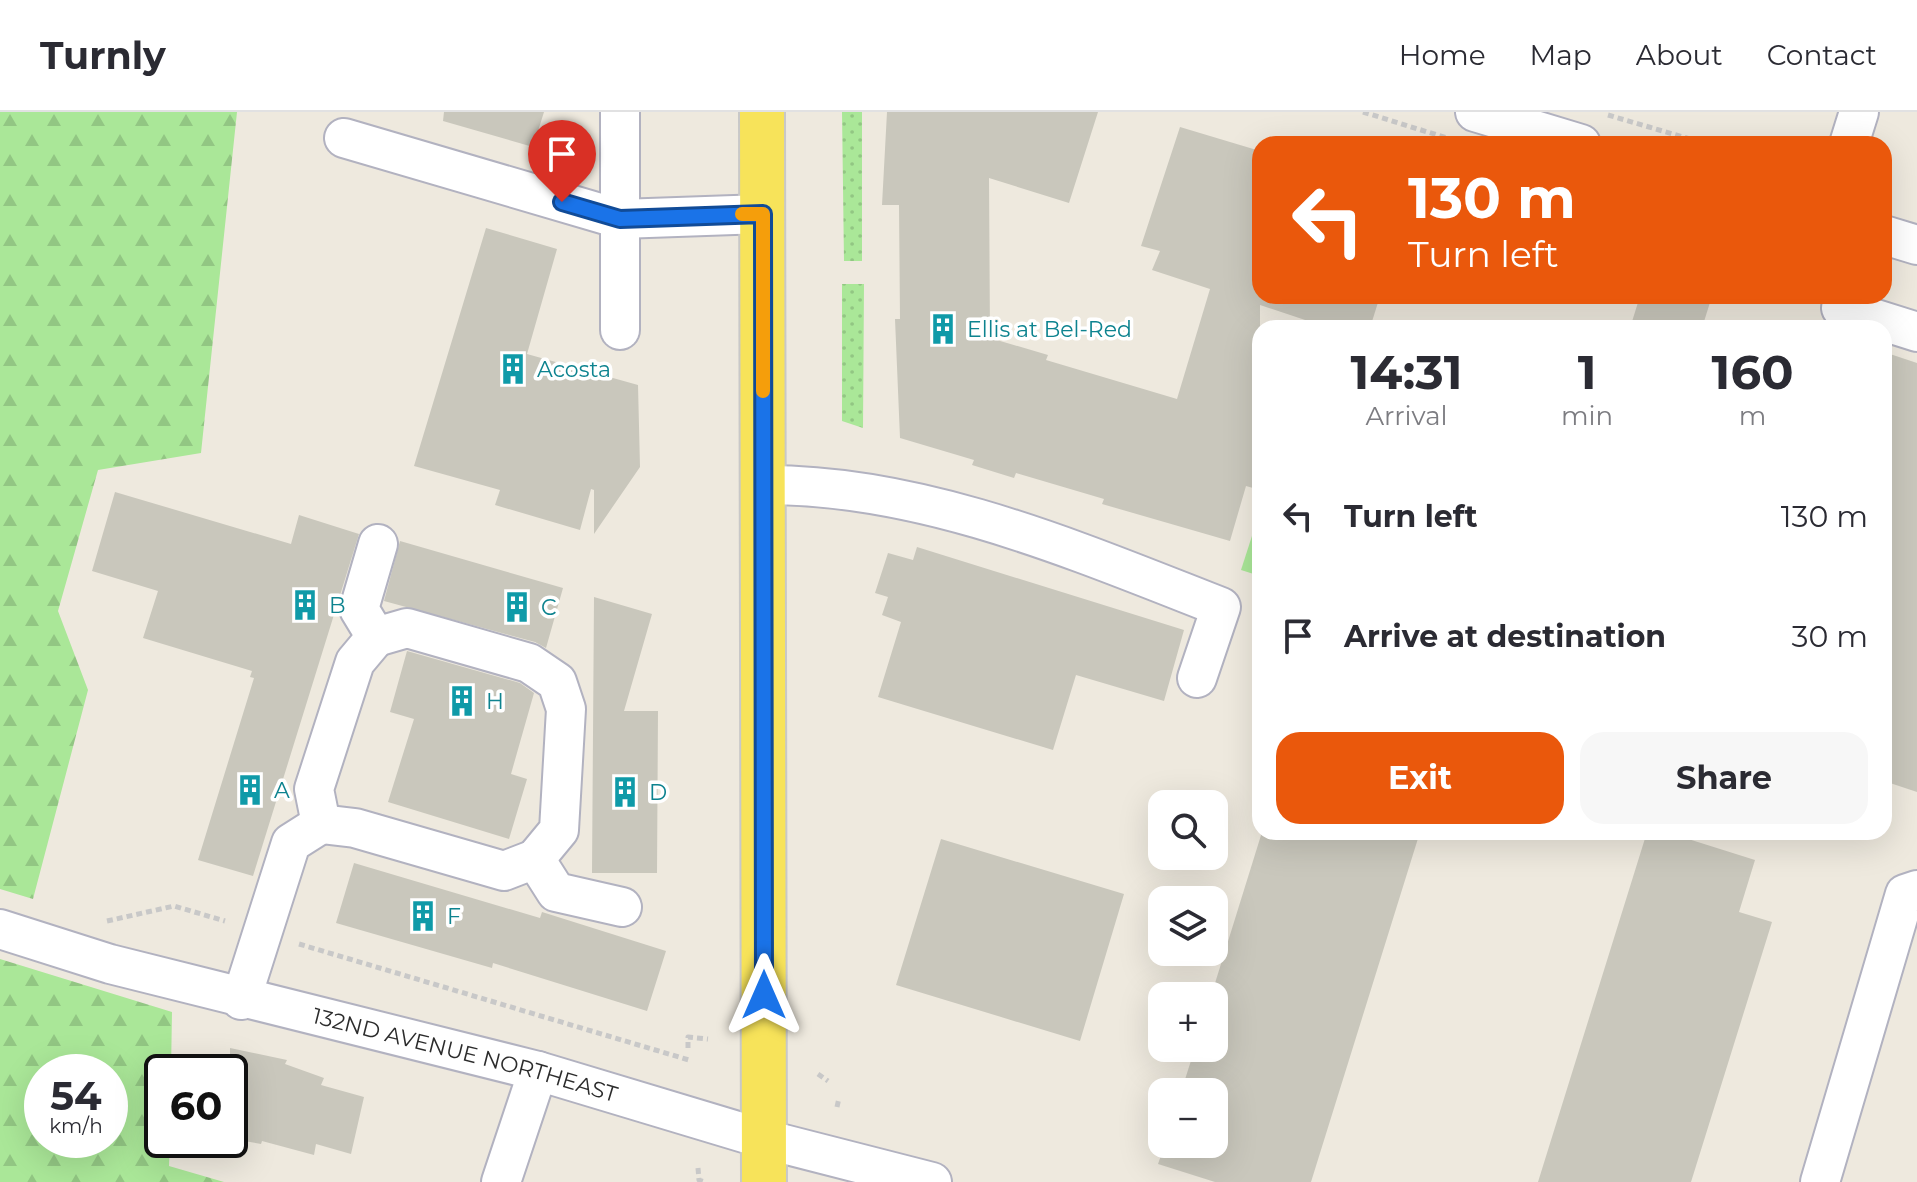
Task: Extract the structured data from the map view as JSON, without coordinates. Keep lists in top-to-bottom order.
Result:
{
  "streets": {
    "street": ["132ND AVENUE NORTHEAST"]
  },
  "places": {
    "building": [
      "Ellis at Bel-Red",
      "Acosta",
      "B",
      "C",
      "H",
      "A",
      "D",
      "F"
    ]
  },
  "page": {
    "header": "Turnly",
    "nav": [
      "Home",
      "Map",
      "About",
      "Contact"
    ],
    "turn": ["130 m", "Turn left"],
    "eta": [
      "14:31",
      "Arrival",
      "1",
      "min",
      "160",
      "m"
    ],
    "list": [
      {
        "name": "Turn left",
        "value": "130 m"
      },
      {
        "name": "Arrive at destination",
        "value": "30 m"
      }
    ],
    "buttons": ["Exit", "Share"],
    "map_buttons": ["+", "−"],
    "speed": "54 km/h",
    "limit": "60"
  }
}
